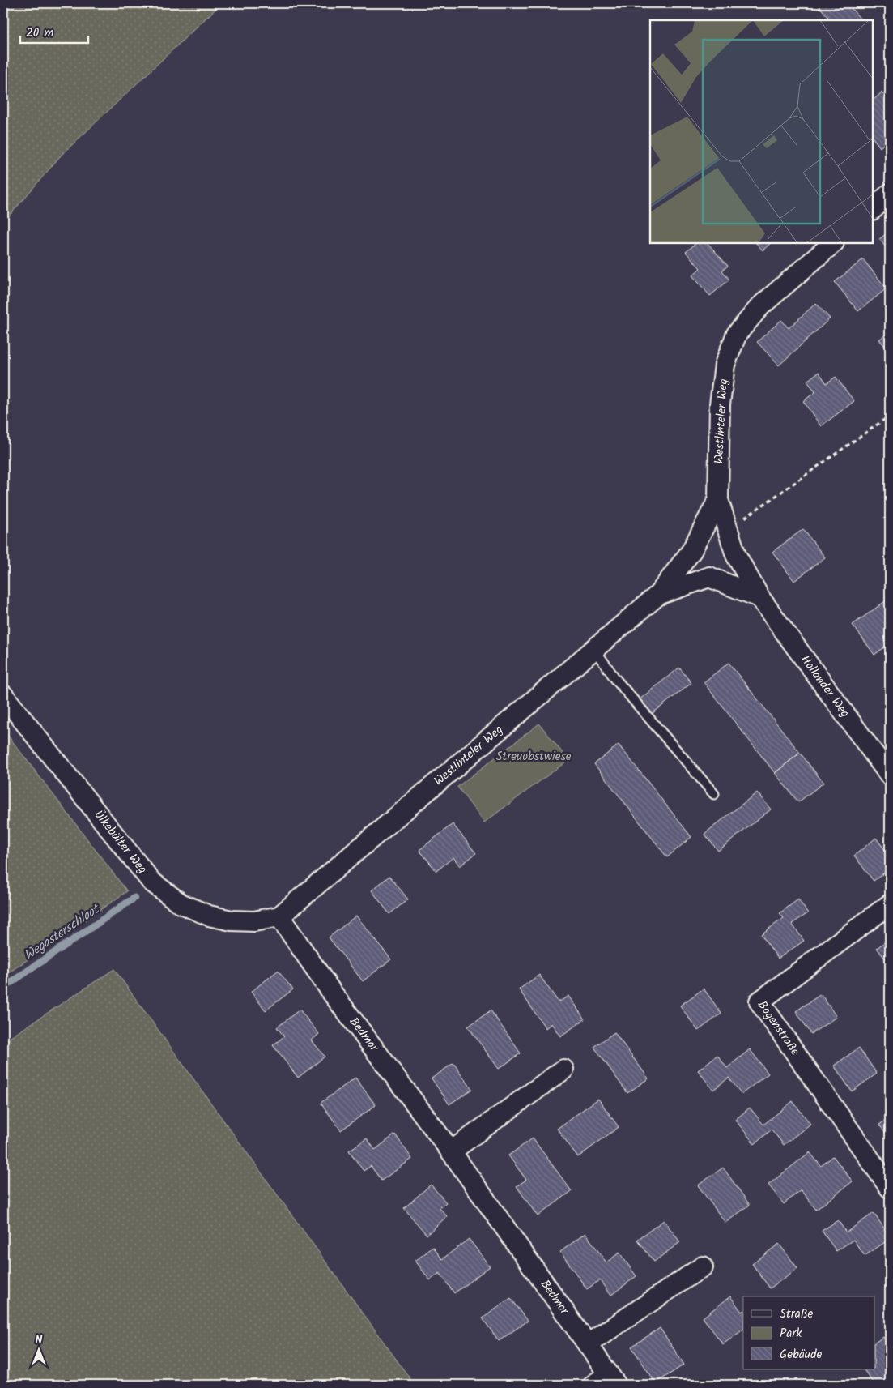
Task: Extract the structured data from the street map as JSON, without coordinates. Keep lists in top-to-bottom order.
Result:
{
  "streets": {
    "street": [
      "Westlinteler Weg",
      "Hollander Weg",
      "Ülkebülter Weg",
      "Bogenstraße",
      "Bedmor"
    ]
  },
  "crossings": [
    ["Westlinteler Weg", "Hollander Weg"],
    ["Westlinteler Weg", "Ülkebülter Weg"],
    ["Westlinteler Weg", "Bedmor"],
    ["Ülkebülter Weg", "Bedmor"]
  ],
  "water": ["Wegasterschloot"],
  "parks": ["Streuobstwiese"],
  "legend": ["Straße", "Park", "Gebäude"],
  "scale_bar": "20 m",
  "north": "top"
}
